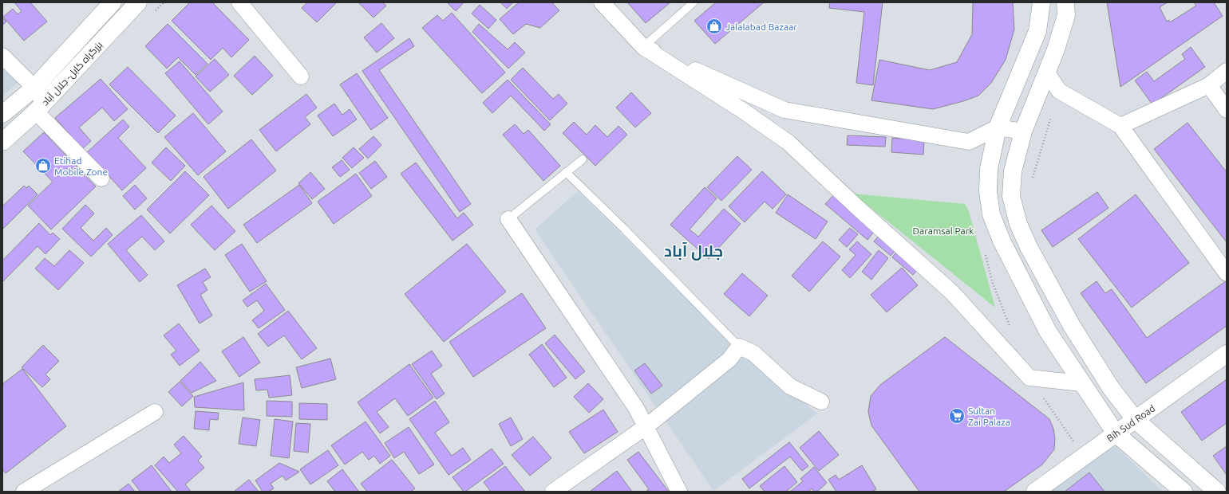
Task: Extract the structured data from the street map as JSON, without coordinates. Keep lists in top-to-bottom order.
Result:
{
  "streets": {
    "main road": ["بزرگراه کابل- جلال آباد", "Bih Sud Road"]
  },
  "districts": ["جلال آباد"],
  "parks": ["Daramsal Park"],
  "places": {
    "shop": ["Jalalabad Bazaar", "Etihad Mobile Zone"],
    "supermarket": ["Sultan Zai Palaza"]
  }
}
